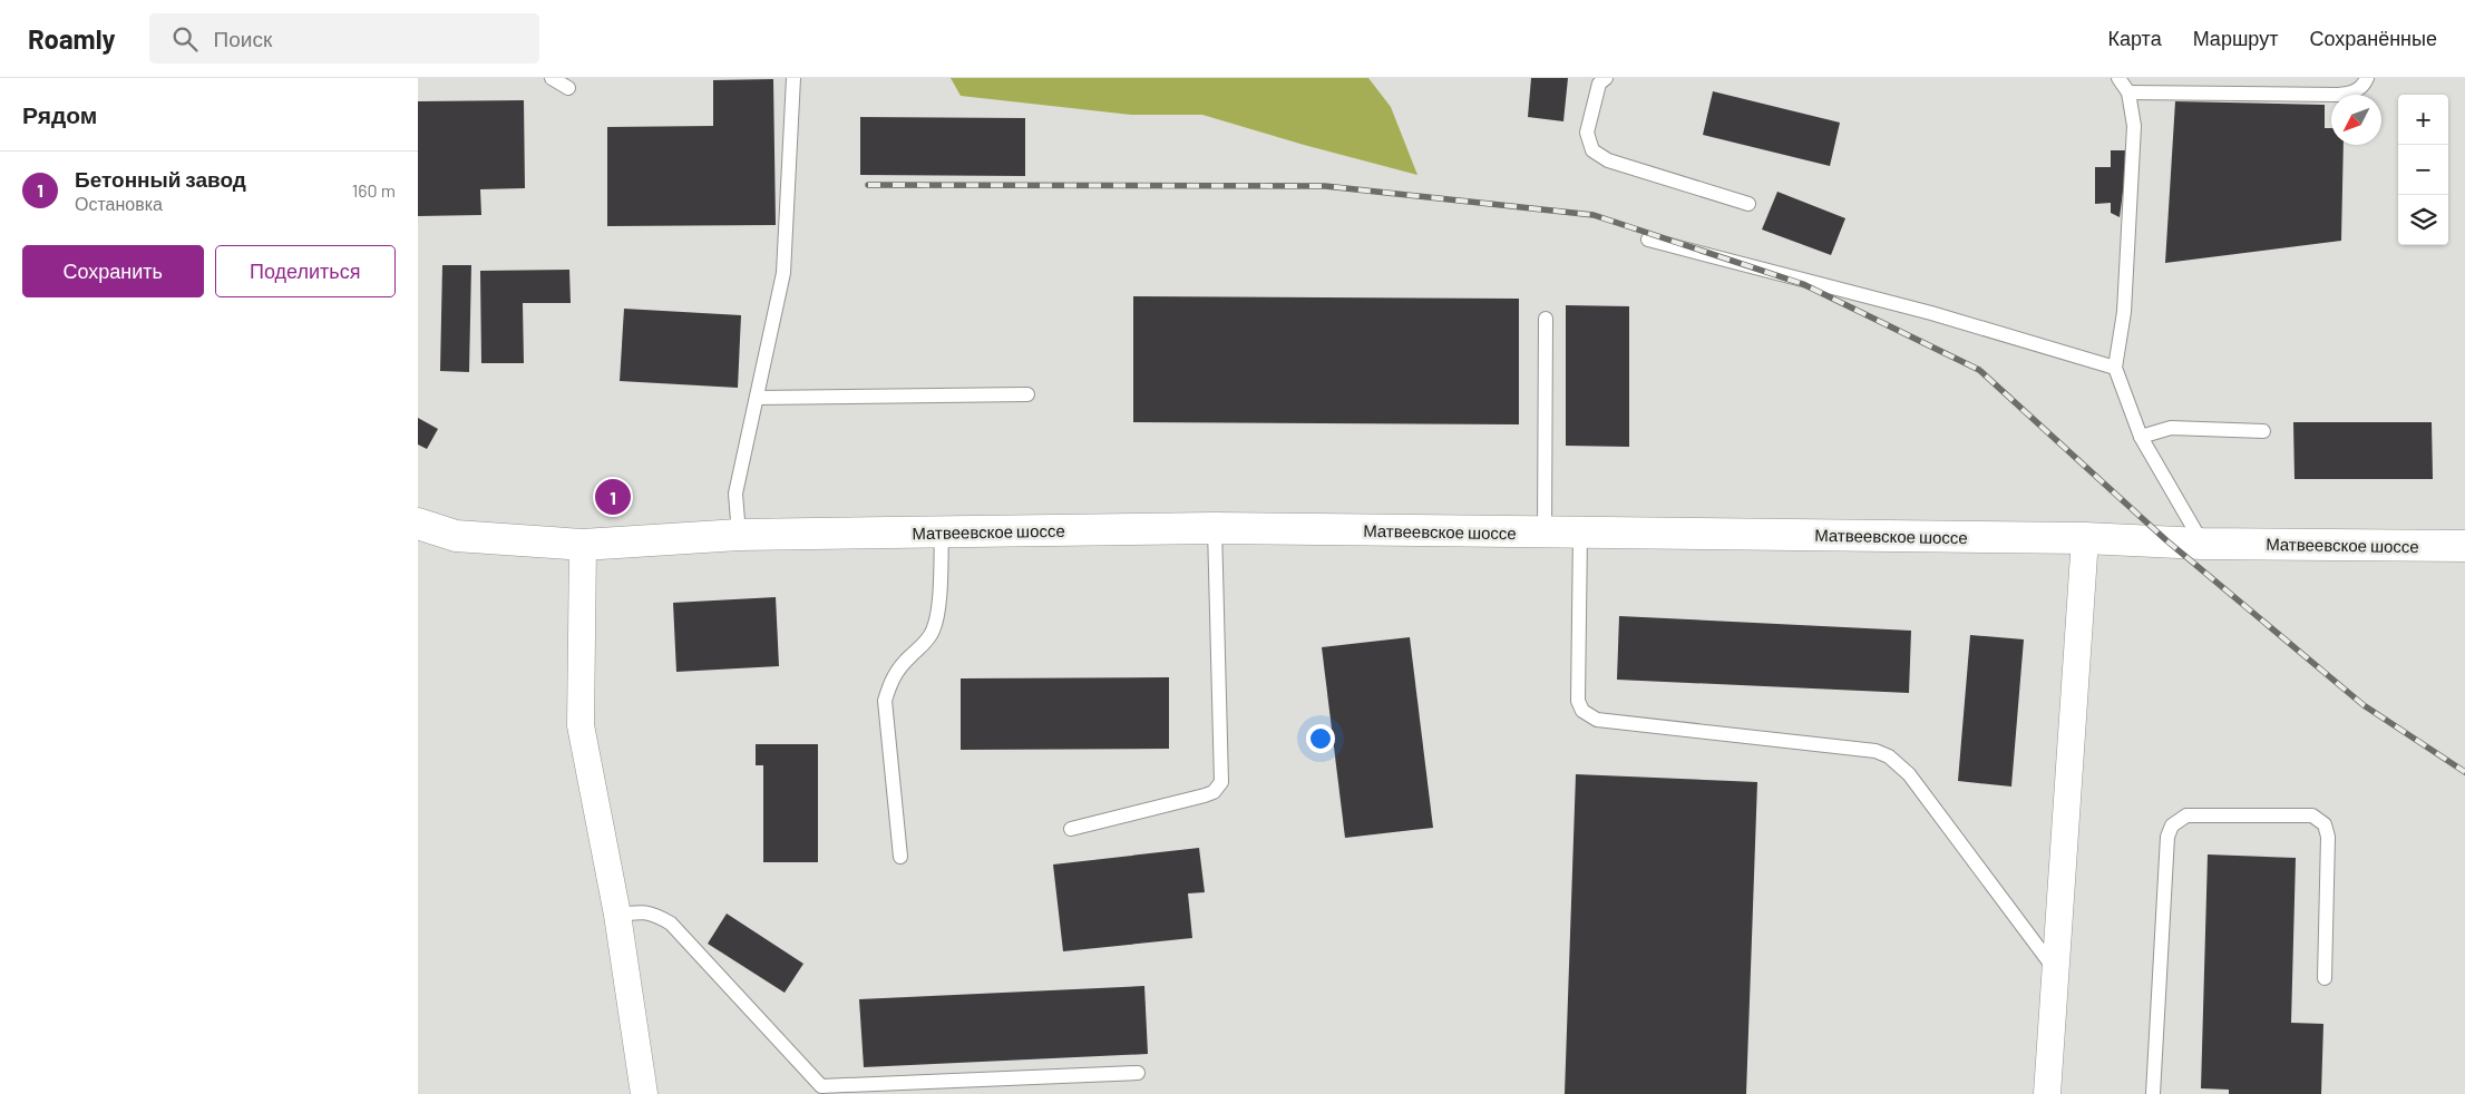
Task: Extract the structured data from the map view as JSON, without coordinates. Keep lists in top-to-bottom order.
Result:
{
  "streets": {
    "main road": ["Матвеевское шоссе"]
  },
  "north": "bottom left",
  "page": {
    "header": "Roamly",
    "search": "Поиск",
    "nav": ["Карта", "Маршрут", "Сохранённые"],
    "heading": "Рядом",
    "map_buttons": ["+", "−"],
    "list": [
      {
        "mark": "1",
        "name": "Бетонный завод",
        "note": "Остановка",
        "value": "160 m"
      }
    ],
    "buttons": ["Сохранить", "Поделиться"],
    "pins": "1"
  }
}
